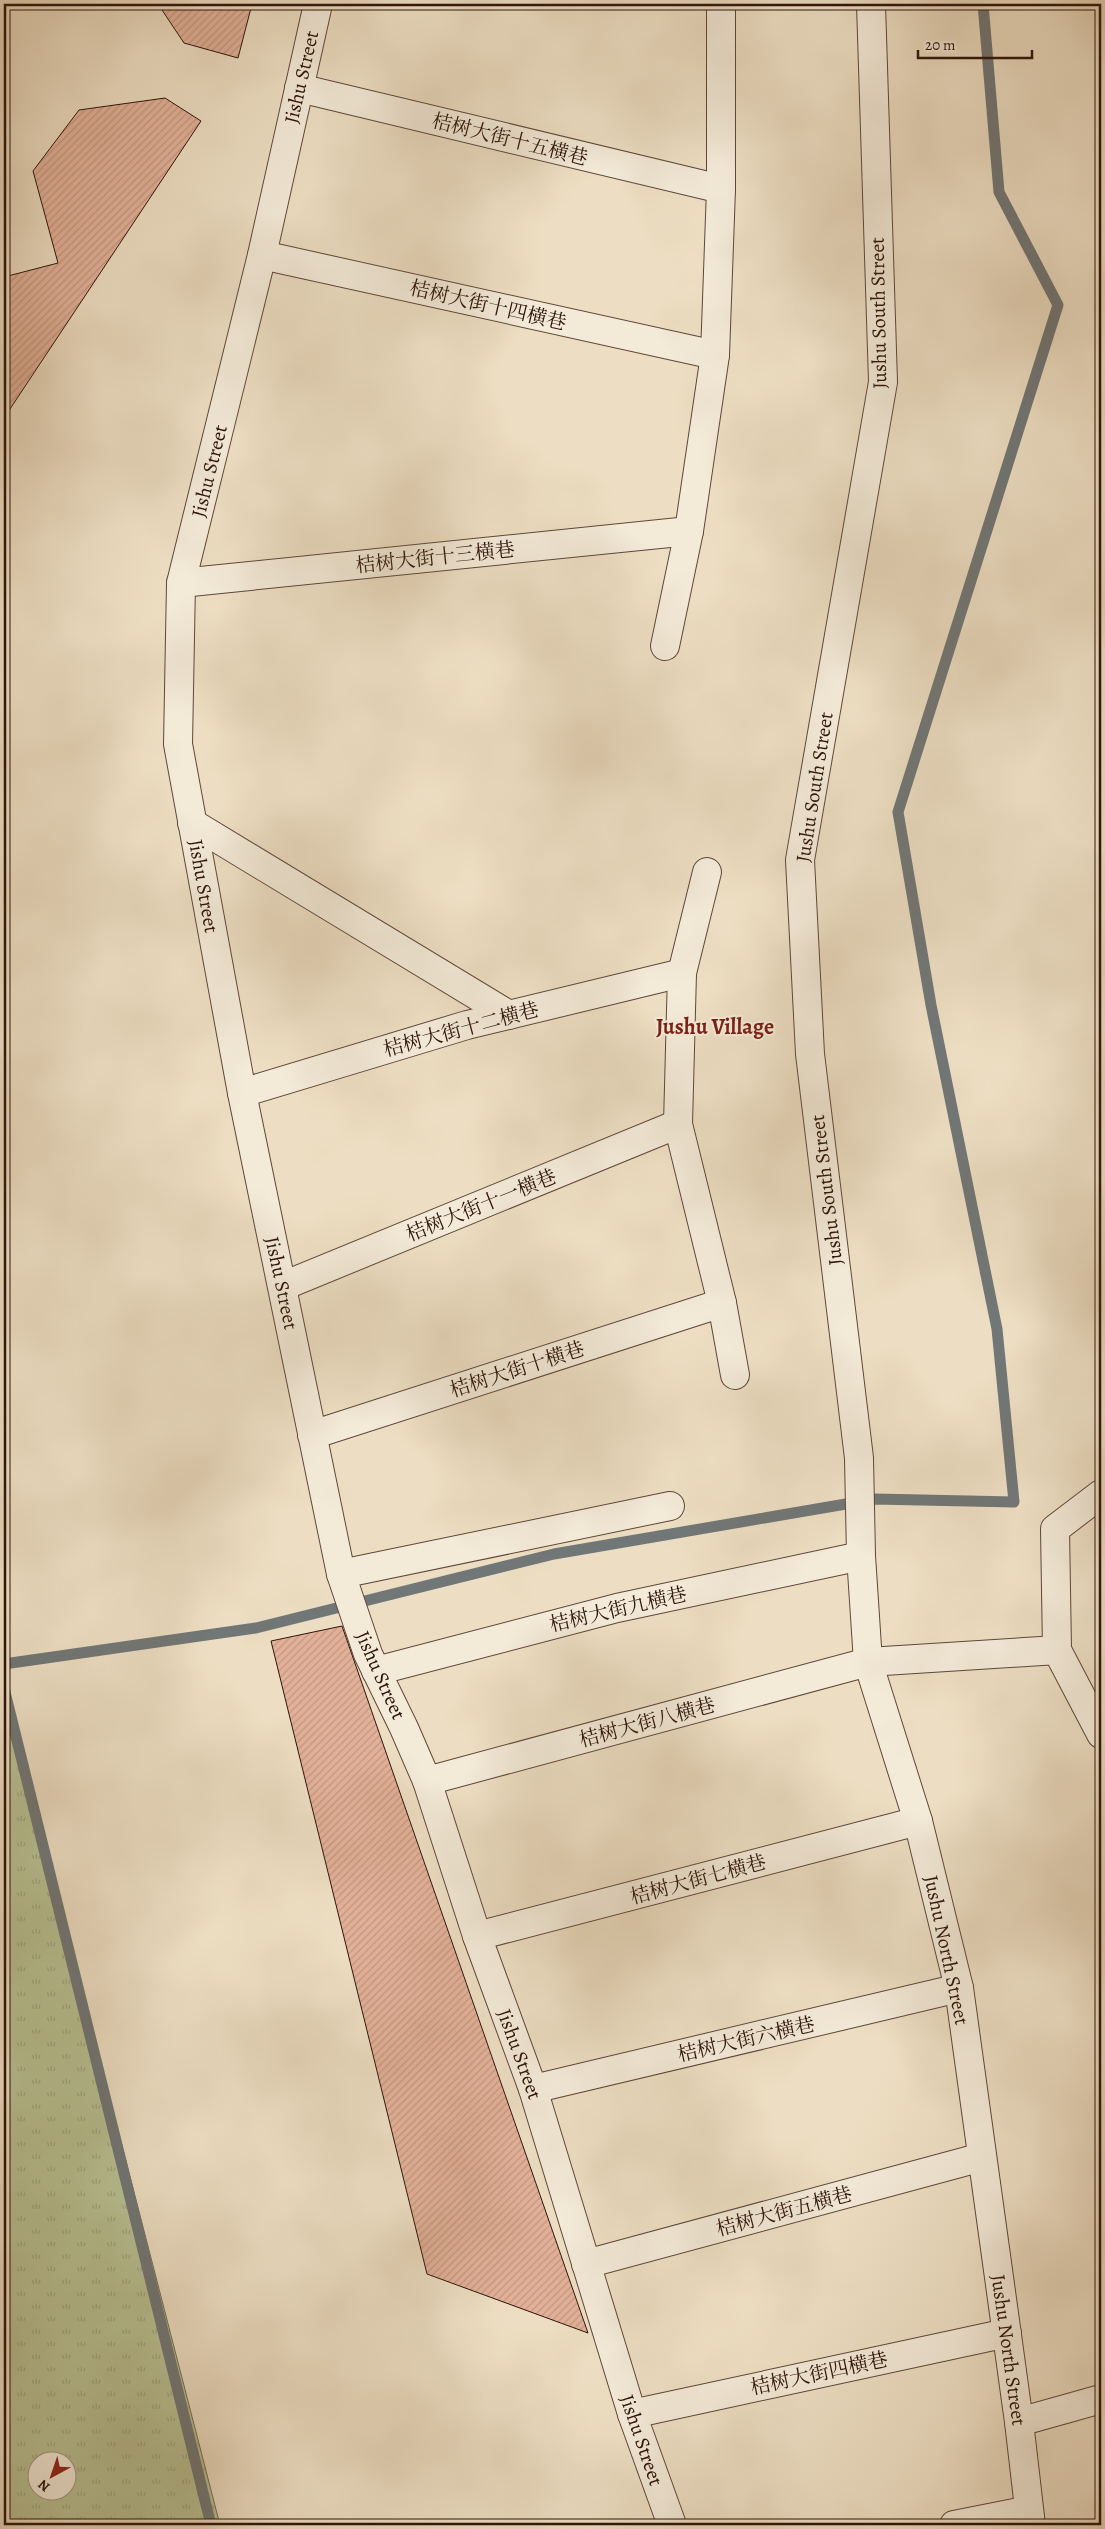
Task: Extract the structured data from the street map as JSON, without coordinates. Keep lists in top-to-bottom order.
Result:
{
  "streets": {
    "street": [
      "Jishu Street",
      "桔树大街十五横巷",
      "桔树大街十四横巷",
      "Jushu South Street",
      "桔树大街十三横巷",
      "桔树大街十二横巷",
      "桔树大街十一横巷",
      "桔树大街十横巷",
      "桔树大街九横巷",
      "桔树大街八横巷",
      "桔树大街七横巷",
      "Jushu North Street",
      "桔树大街六横巷",
      "桔树大街五横巷",
      "桔树大街四横巷"
    ]
  },
  "crossings": [
    ["Jishu Street", "桔树大街十五横巷"],
    ["Jishu Street", "桔树大街十四横巷"],
    ["Jishu Street", "桔树大街十三横巷"],
    ["Jishu Street", "桔树大街十二横巷"],
    ["Jishu Street", "桔树大街十一横巷"],
    ["Jishu Street", "桔树大街十横巷"],
    ["Jishu Street", "桔树大街九横巷"],
    ["Jishu Street", "桔树大街八横巷"],
    ["Jishu Street", "桔树大街七横巷"],
    ["Jishu Street", "桔树大街六横巷"],
    ["Jishu Street", "桔树大街五横巷"],
    ["Jishu Street", "桔树大街四横巷"],
    ["Jushu South Street", "桔树大街九横巷"],
    ["Jushu South Street", "桔树大街八横巷"],
    ["Jushu South Street", "Jushu North Street"],
    ["桔树大街八横巷", "Jushu North Street"],
    ["桔树大街七横巷", "Jushu North Street"],
    ["Jushu North Street", "桔树大街六横巷"],
    ["Jushu North Street", "桔树大街五横巷"],
    ["Jushu North Street", "桔树大街四横巷"]
  ],
  "districts": ["Jushu Village"],
  "scale_bar": "20 m",
  "north": "bottom left"
}
